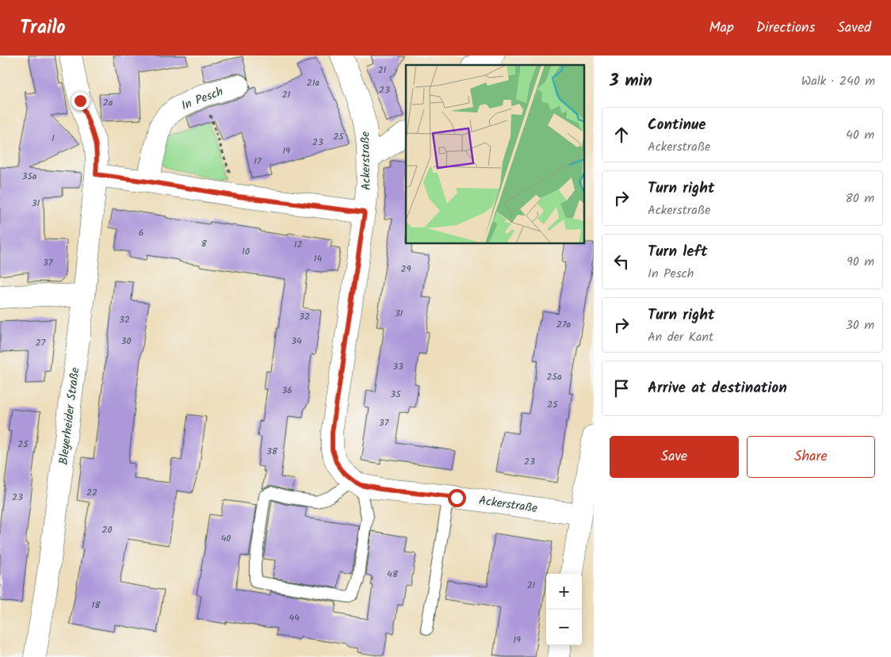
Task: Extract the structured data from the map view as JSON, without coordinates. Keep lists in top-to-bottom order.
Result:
{
  "streets": {
    "street": ["In Pesch", "Ackerstraße", "Bleyerheider Straße"]
  },
  "house_numbers": [
    "21",
    "21a",
    "23",
    "21",
    "2a",
    "25",
    "1",
    "23",
    "19",
    "17",
    "35a",
    "31",
    "6",
    "8",
    "12",
    "10",
    "14",
    "37",
    "29",
    "31",
    "32",
    "32",
    "27a",
    "30",
    "34",
    "27",
    "33",
    "25a",
    "36",
    "35",
    "25",
    "37",
    "25",
    "38",
    "23",
    "22",
    "23",
    "20",
    "40",
    "48",
    "21",
    "18",
    "44",
    "19"
  ],
  "page": {
    "header": "Trailo",
    "nav": ["Map", "Directions", "Saved"],
    "heading": ["3 min", "Walk · 240 m"],
    "list": [
      ["Continue", "Ackerstraße", "40 m"],
      ["Turn right", "Ackerstraße", "80 m"],
      ["Turn left", "In Pesch", "90 m"],
      ["Turn right", "An der Kant", "30 m"],
      "Arrive at destination"
    ],
    "buttons": ["Save", "Share"],
    "map_buttons": ["+", "−"]
  }
}
